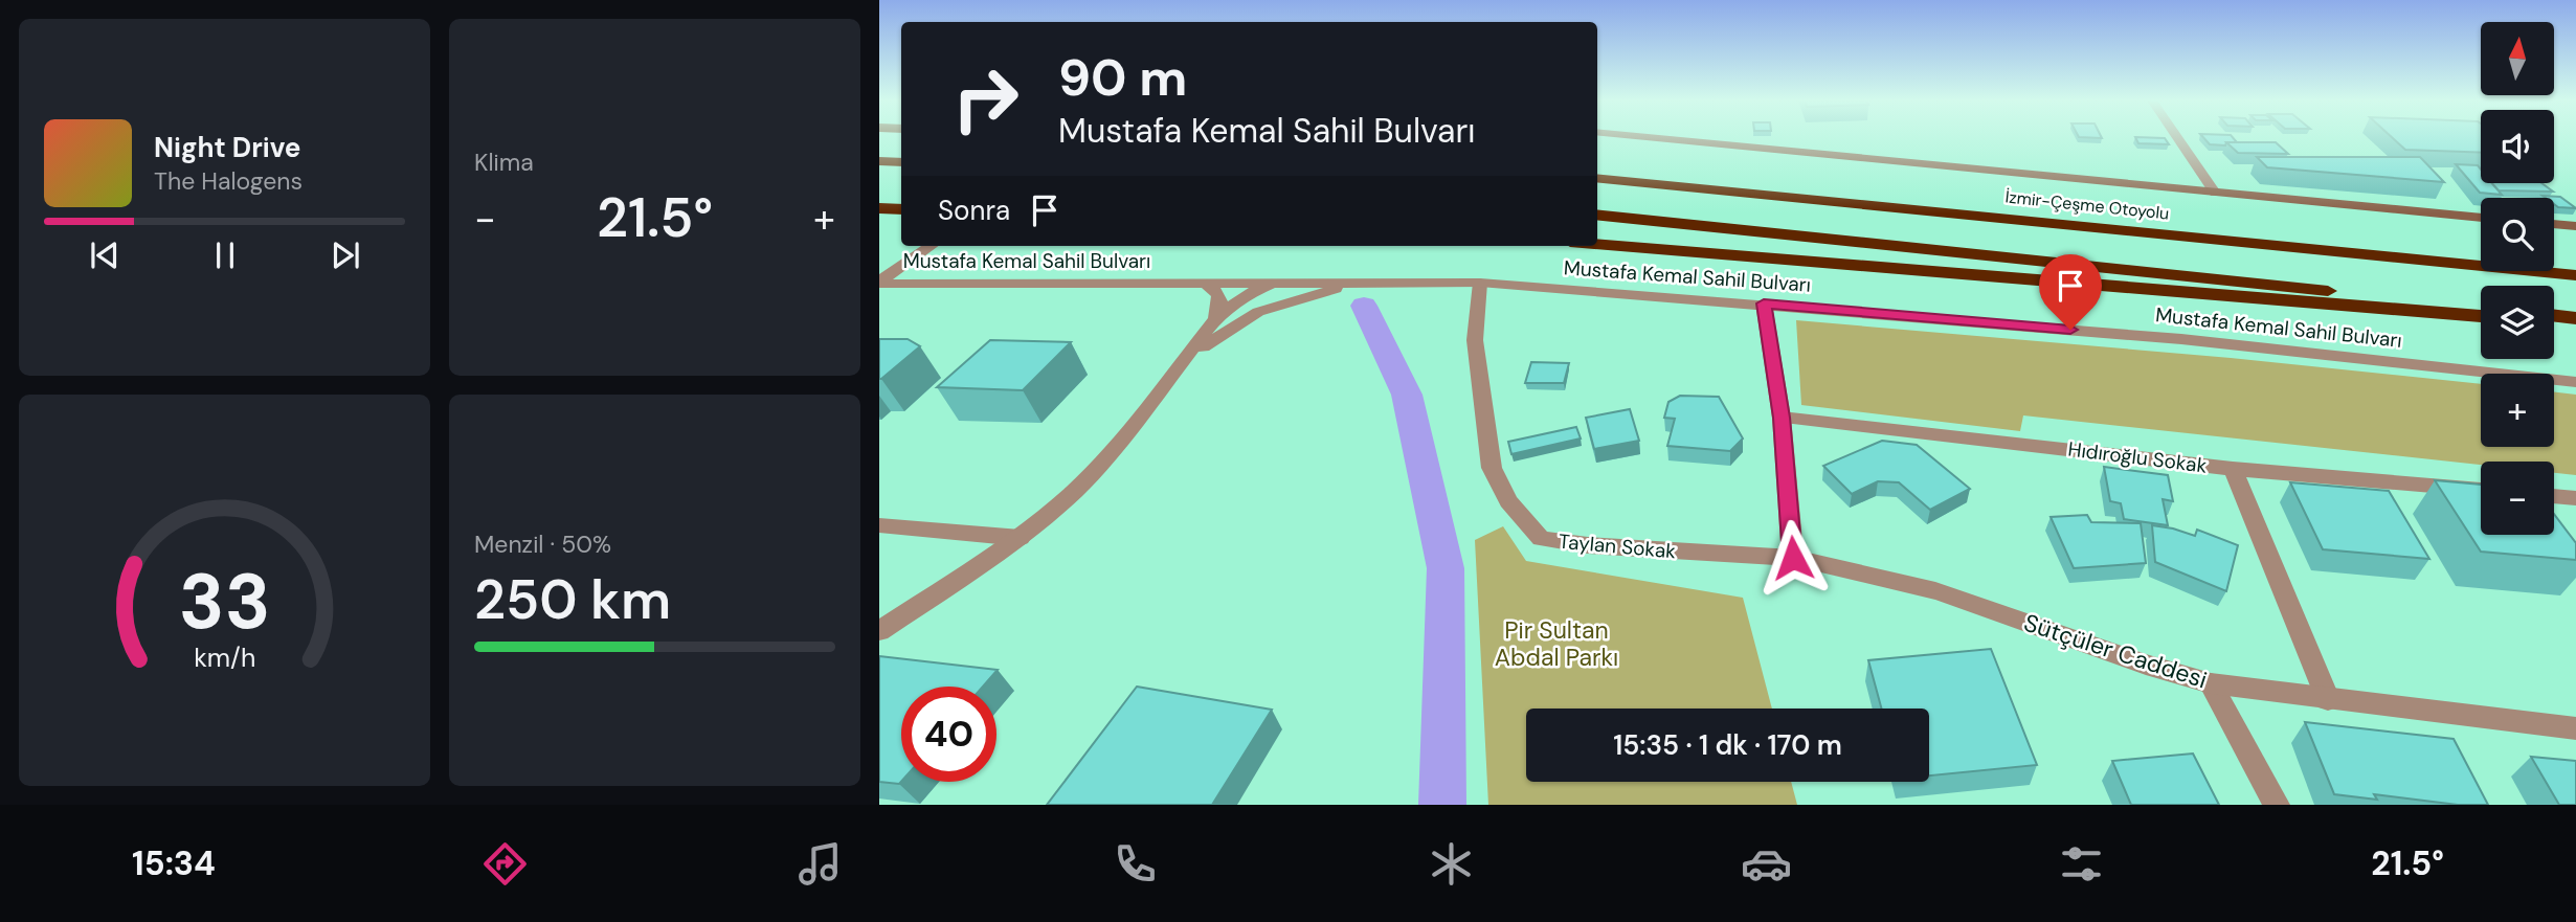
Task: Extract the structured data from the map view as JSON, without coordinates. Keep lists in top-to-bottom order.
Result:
{
  "streets": {
    "highway": ["İzmir-Çeşme Otoyolu"],
    "street": [
      "Mustafa Kemal Sahil Bulvarı",
      "Hıdıroğlu Sokak",
      "Taylan Sokak",
      "Sütçüler Caddesi"
    ]
  },
  "crossings": [
    ["Mustafa Kemal Sahil Bulvarı", "Taylan Sokak"],
    ["Taylan Sokak", "Sütçüler Caddesi"]
  ],
  "parks": ["Pir Sultan Abdal Parkı"],
  "north": "top",
  "page": {
    "tile": [
      "Klima",
      ["Menzil · 50%", "250 km"]
    ],
    "map_buttons": ["+", "−"],
    "turn": ["90 m", "Mustafa Kemal Sahil Bulvarı"],
    "song": ["Night Drive", "The Halogens"],
    "then": "Sonra",
    "heat": ["−", "21.5°", "+"],
    "limit": "40",
    "trip": "15:35 · 1 dk · 170 m",
    "tabs": ["15:34", "21.5°"],
    "gauge": ["33", "km/h"]
  }
}
